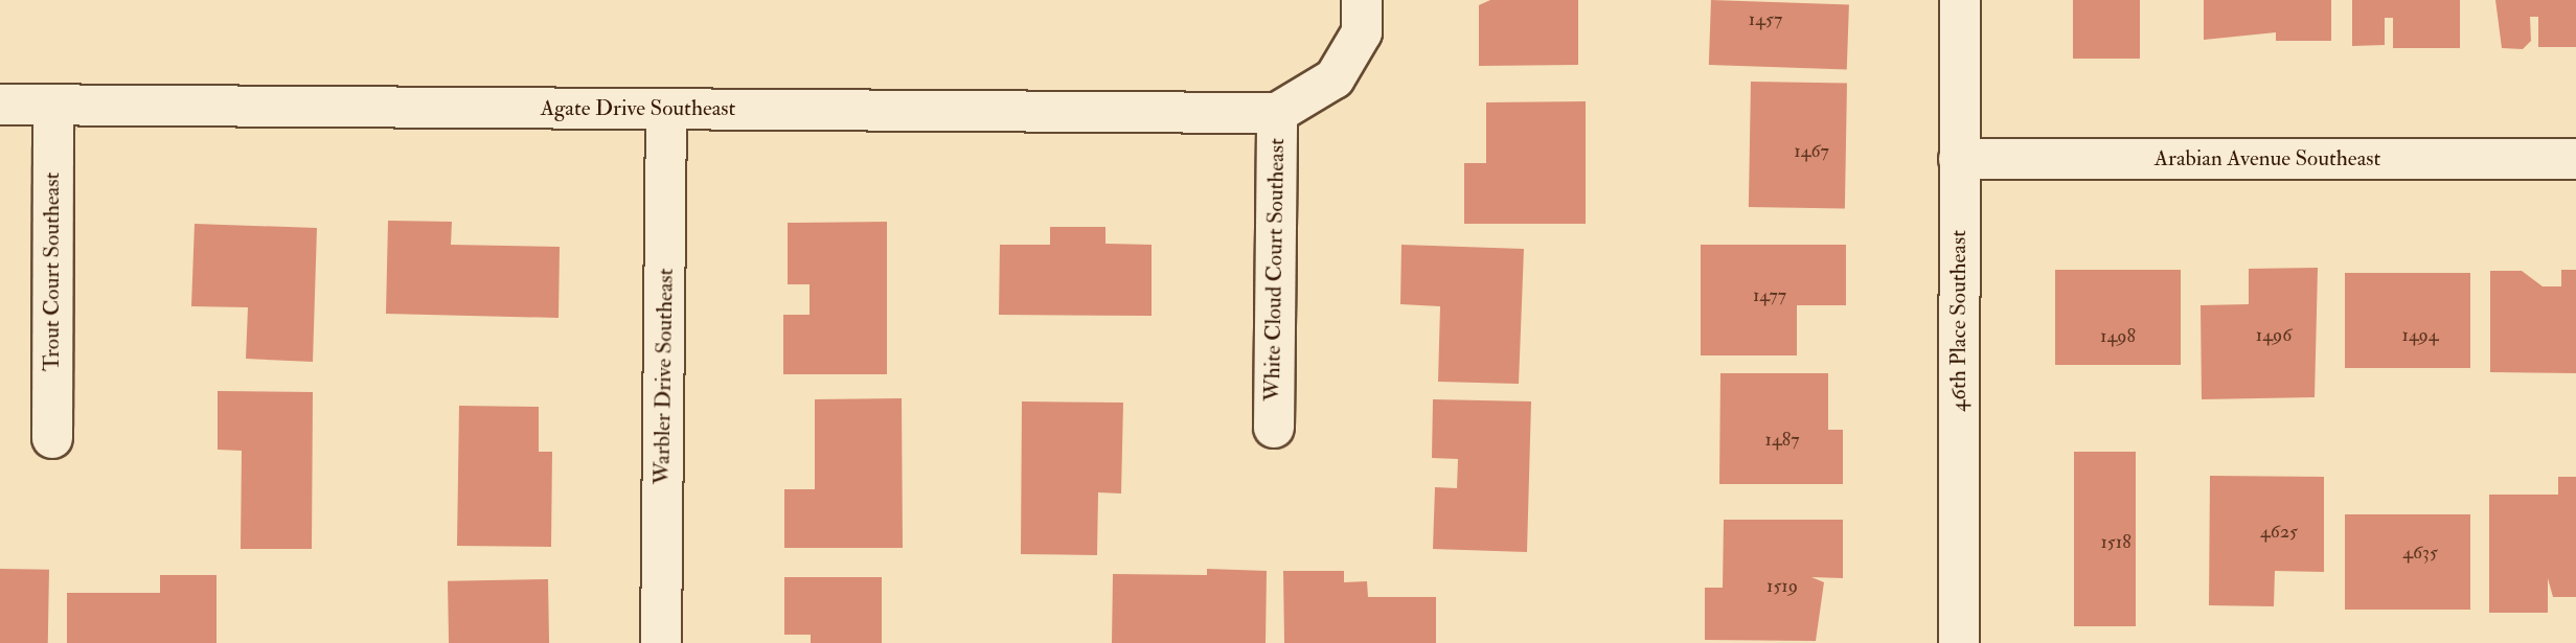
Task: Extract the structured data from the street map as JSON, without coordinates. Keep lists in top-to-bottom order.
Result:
{
  "streets": {
    "street": [
      "Agate Drive Southeast",
      "Arabian Avenue Southeast",
      "White Cloud Court Southeast",
      "Trout Court Southeast",
      "46th Place Southeast",
      "Warbler Drive Southeast"
    ]
  },
  "crossings": [
    ["Agate Drive Southeast", "White Cloud Court Southeast"],
    ["Agate Drive Southeast", "Trout Court Southeast"],
    ["Agate Drive Southeast", "Warbler Drive Southeast"],
    ["Arabian Avenue Southeast", "46th Place Southeast"]
  ],
  "house_numbers": [
    "1457",
    "1467",
    "1477",
    "1496",
    "1494",
    "1498",
    "1487",
    "4625",
    "1518",
    "4635",
    "1519"
  ]
}
